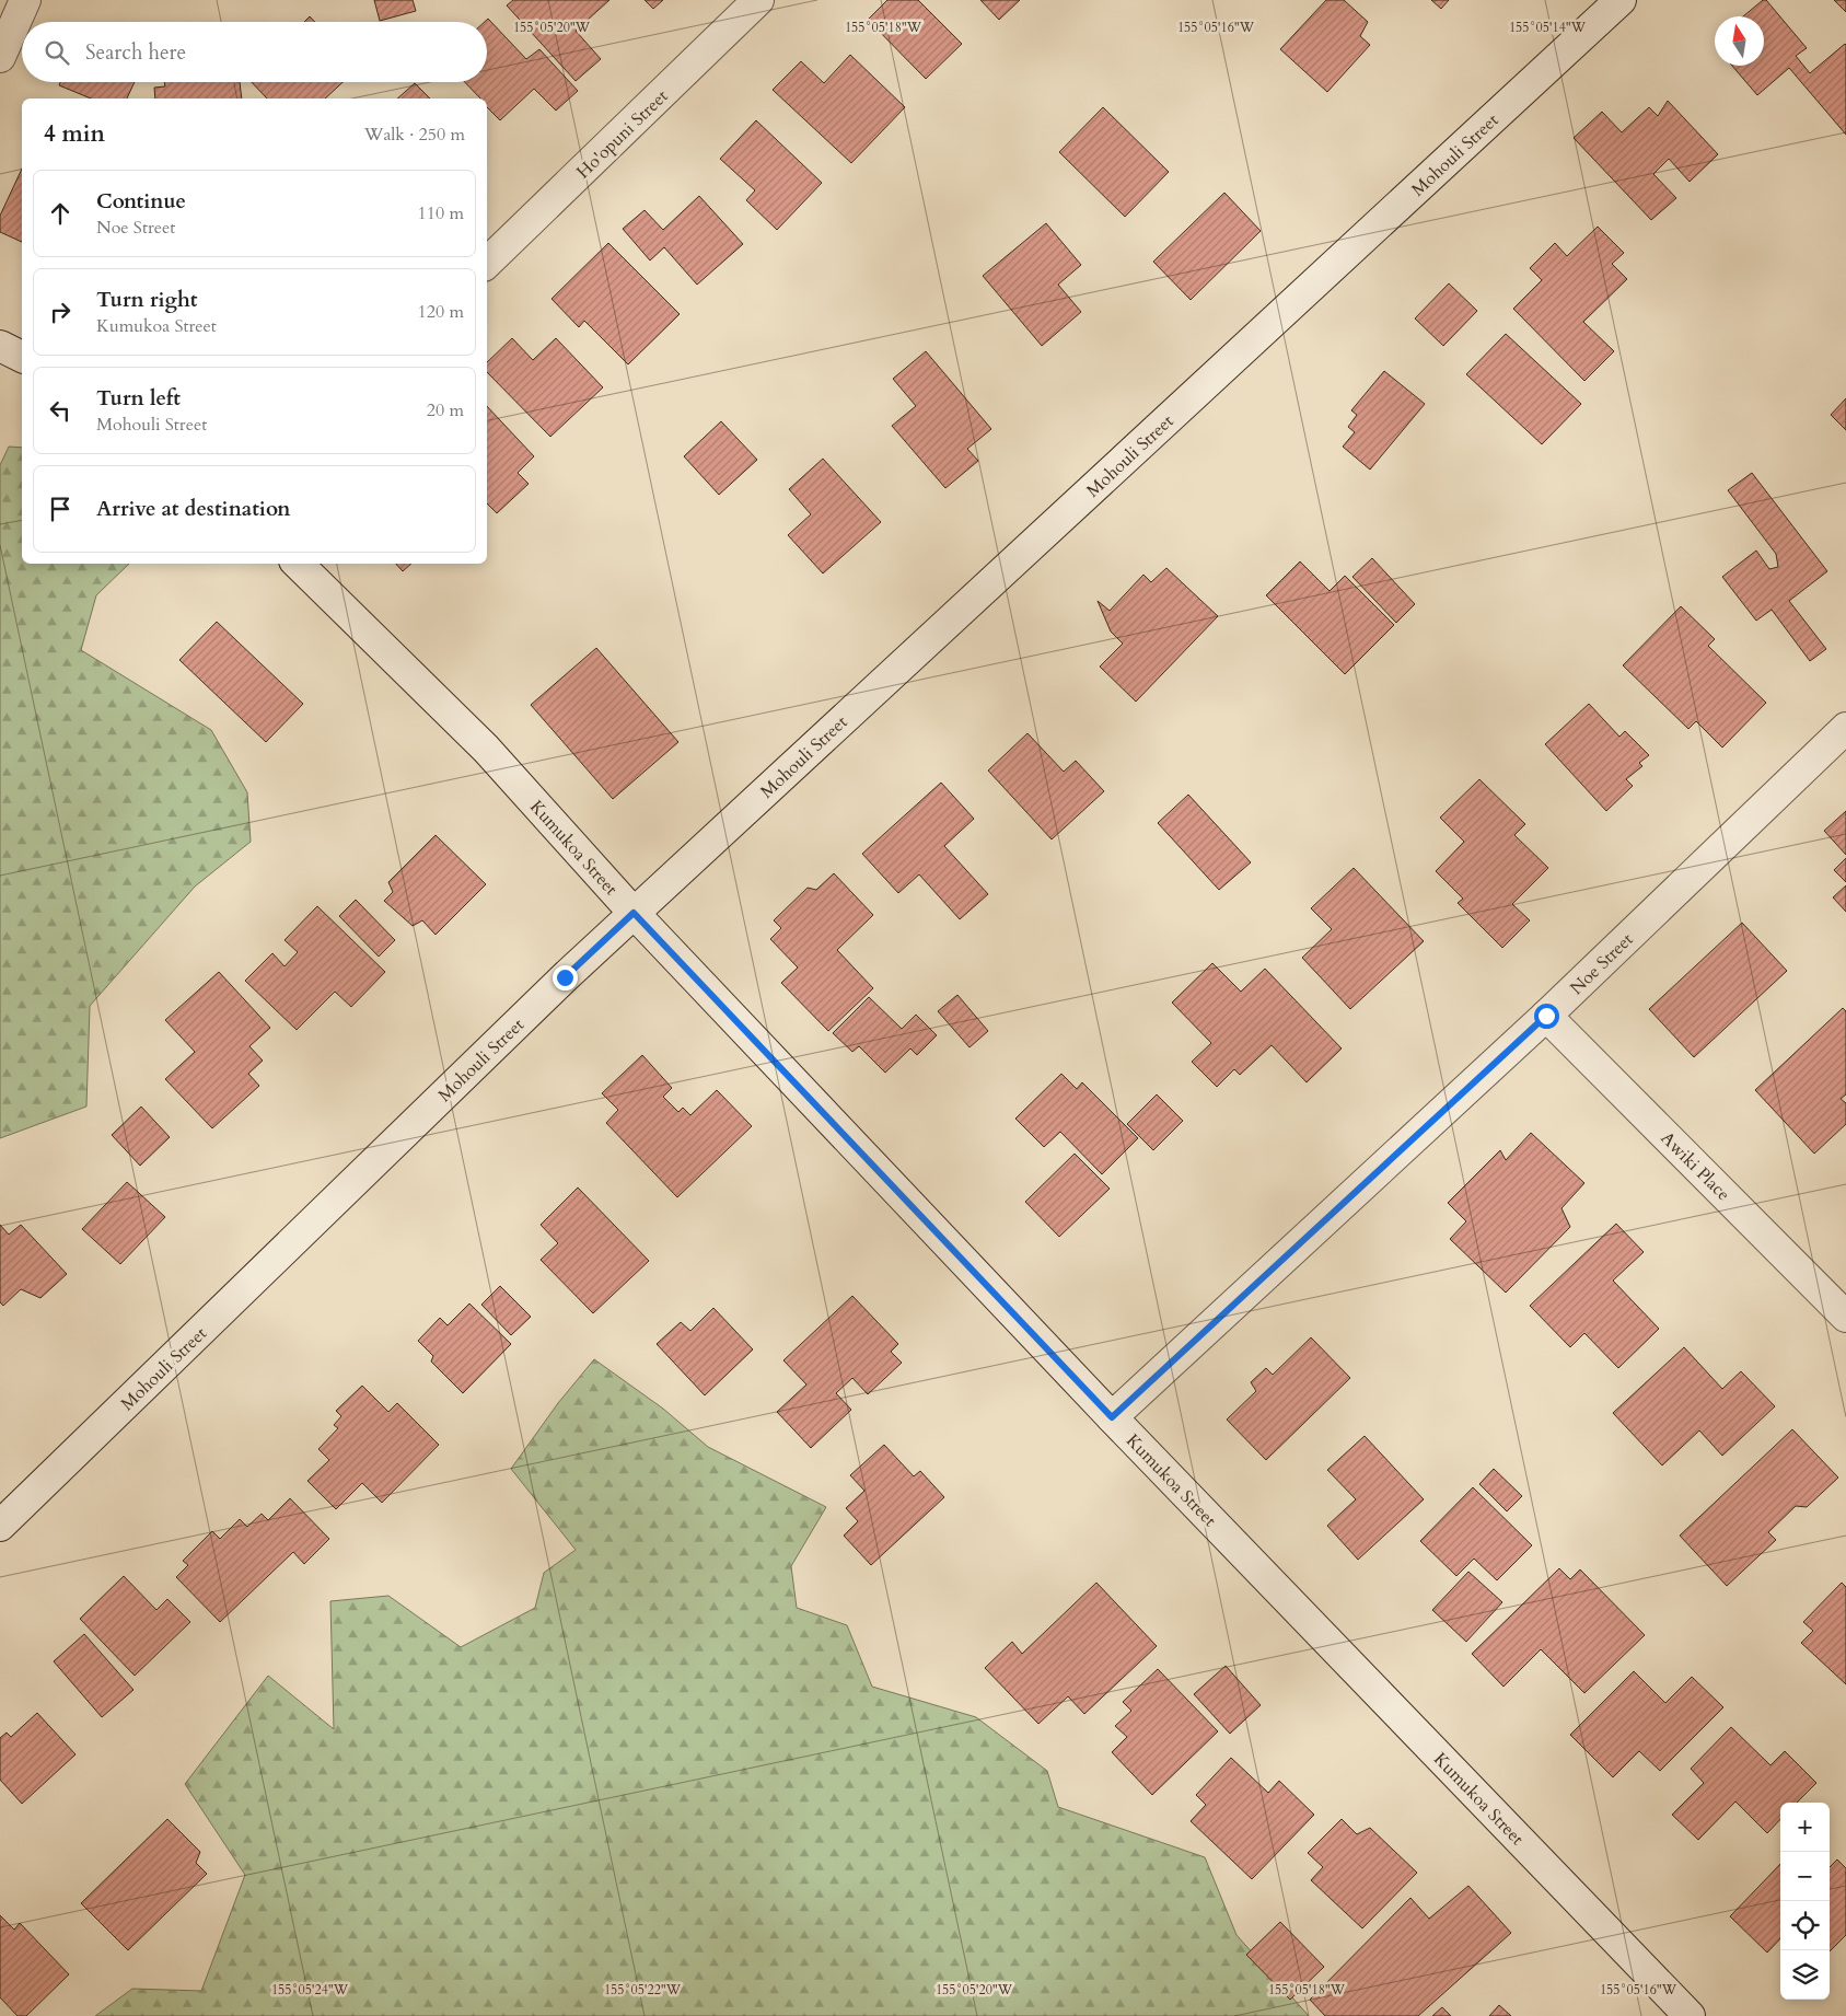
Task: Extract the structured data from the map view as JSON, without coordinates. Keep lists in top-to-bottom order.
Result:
{
  "streets": {
    "street": [
      "Ho'opuni Street",
      "Mohouli Street",
      "Kumukoa Street",
      "Noe Street",
      "Awiki Place"
    ]
  },
  "crossings": [
    ["Mohouli Street", "Kumukoa Street"],
    ["Kumukoa Street", "Noe Street"],
    ["Noe Street", "Awiki Place"]
  ],
  "north": "top",
  "page": {
    "search": "Search here",
    "heading": ["4 min", "Walk · 250 m"],
    "list": [
      ["Continue", "Noe Street", "110 m"],
      ["Turn right", "Kumukoa Street", "120 m"],
      ["Turn left", "Mohouli Street", "20 m"],
      "Arrive at destination"
    ],
    "map_buttons": ["+", "−"]
  },
  "coordinates": [
    "155°05'20\"W",
    "155°05'18\"W",
    "155°05'16\"W",
    "155°05'14\"W",
    "155°05'24\"W",
    "155°05'22\"W"
  ]
}
